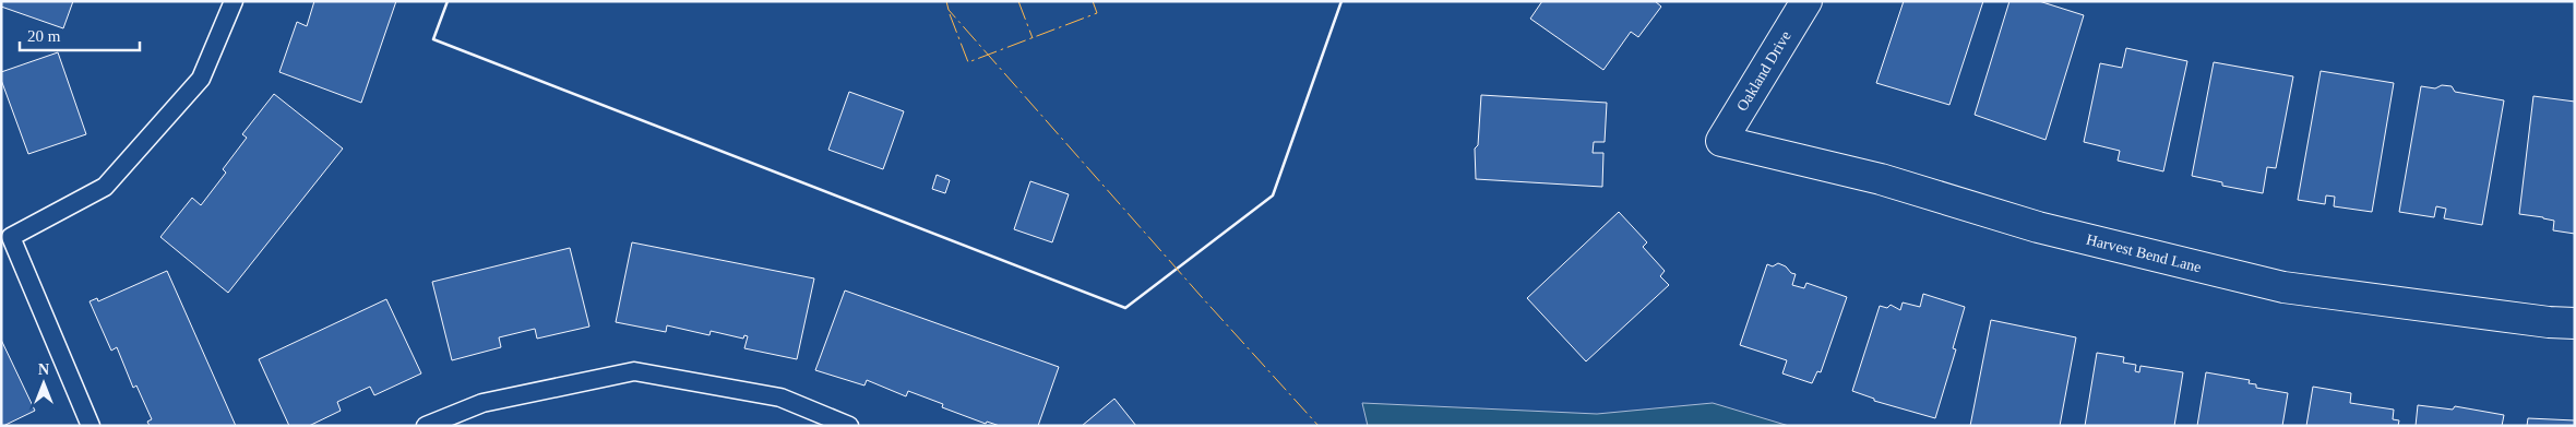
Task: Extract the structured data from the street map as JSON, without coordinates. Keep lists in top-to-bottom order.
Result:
{
  "streets": {
    "street": ["Oakland Drive", "Harvest Bend Lane"]
  },
  "crossings": [
    ["Oakland Drive", "Harvest Bend Lane"]
  ],
  "scale_bar": "20 m",
  "north": "top"
}
